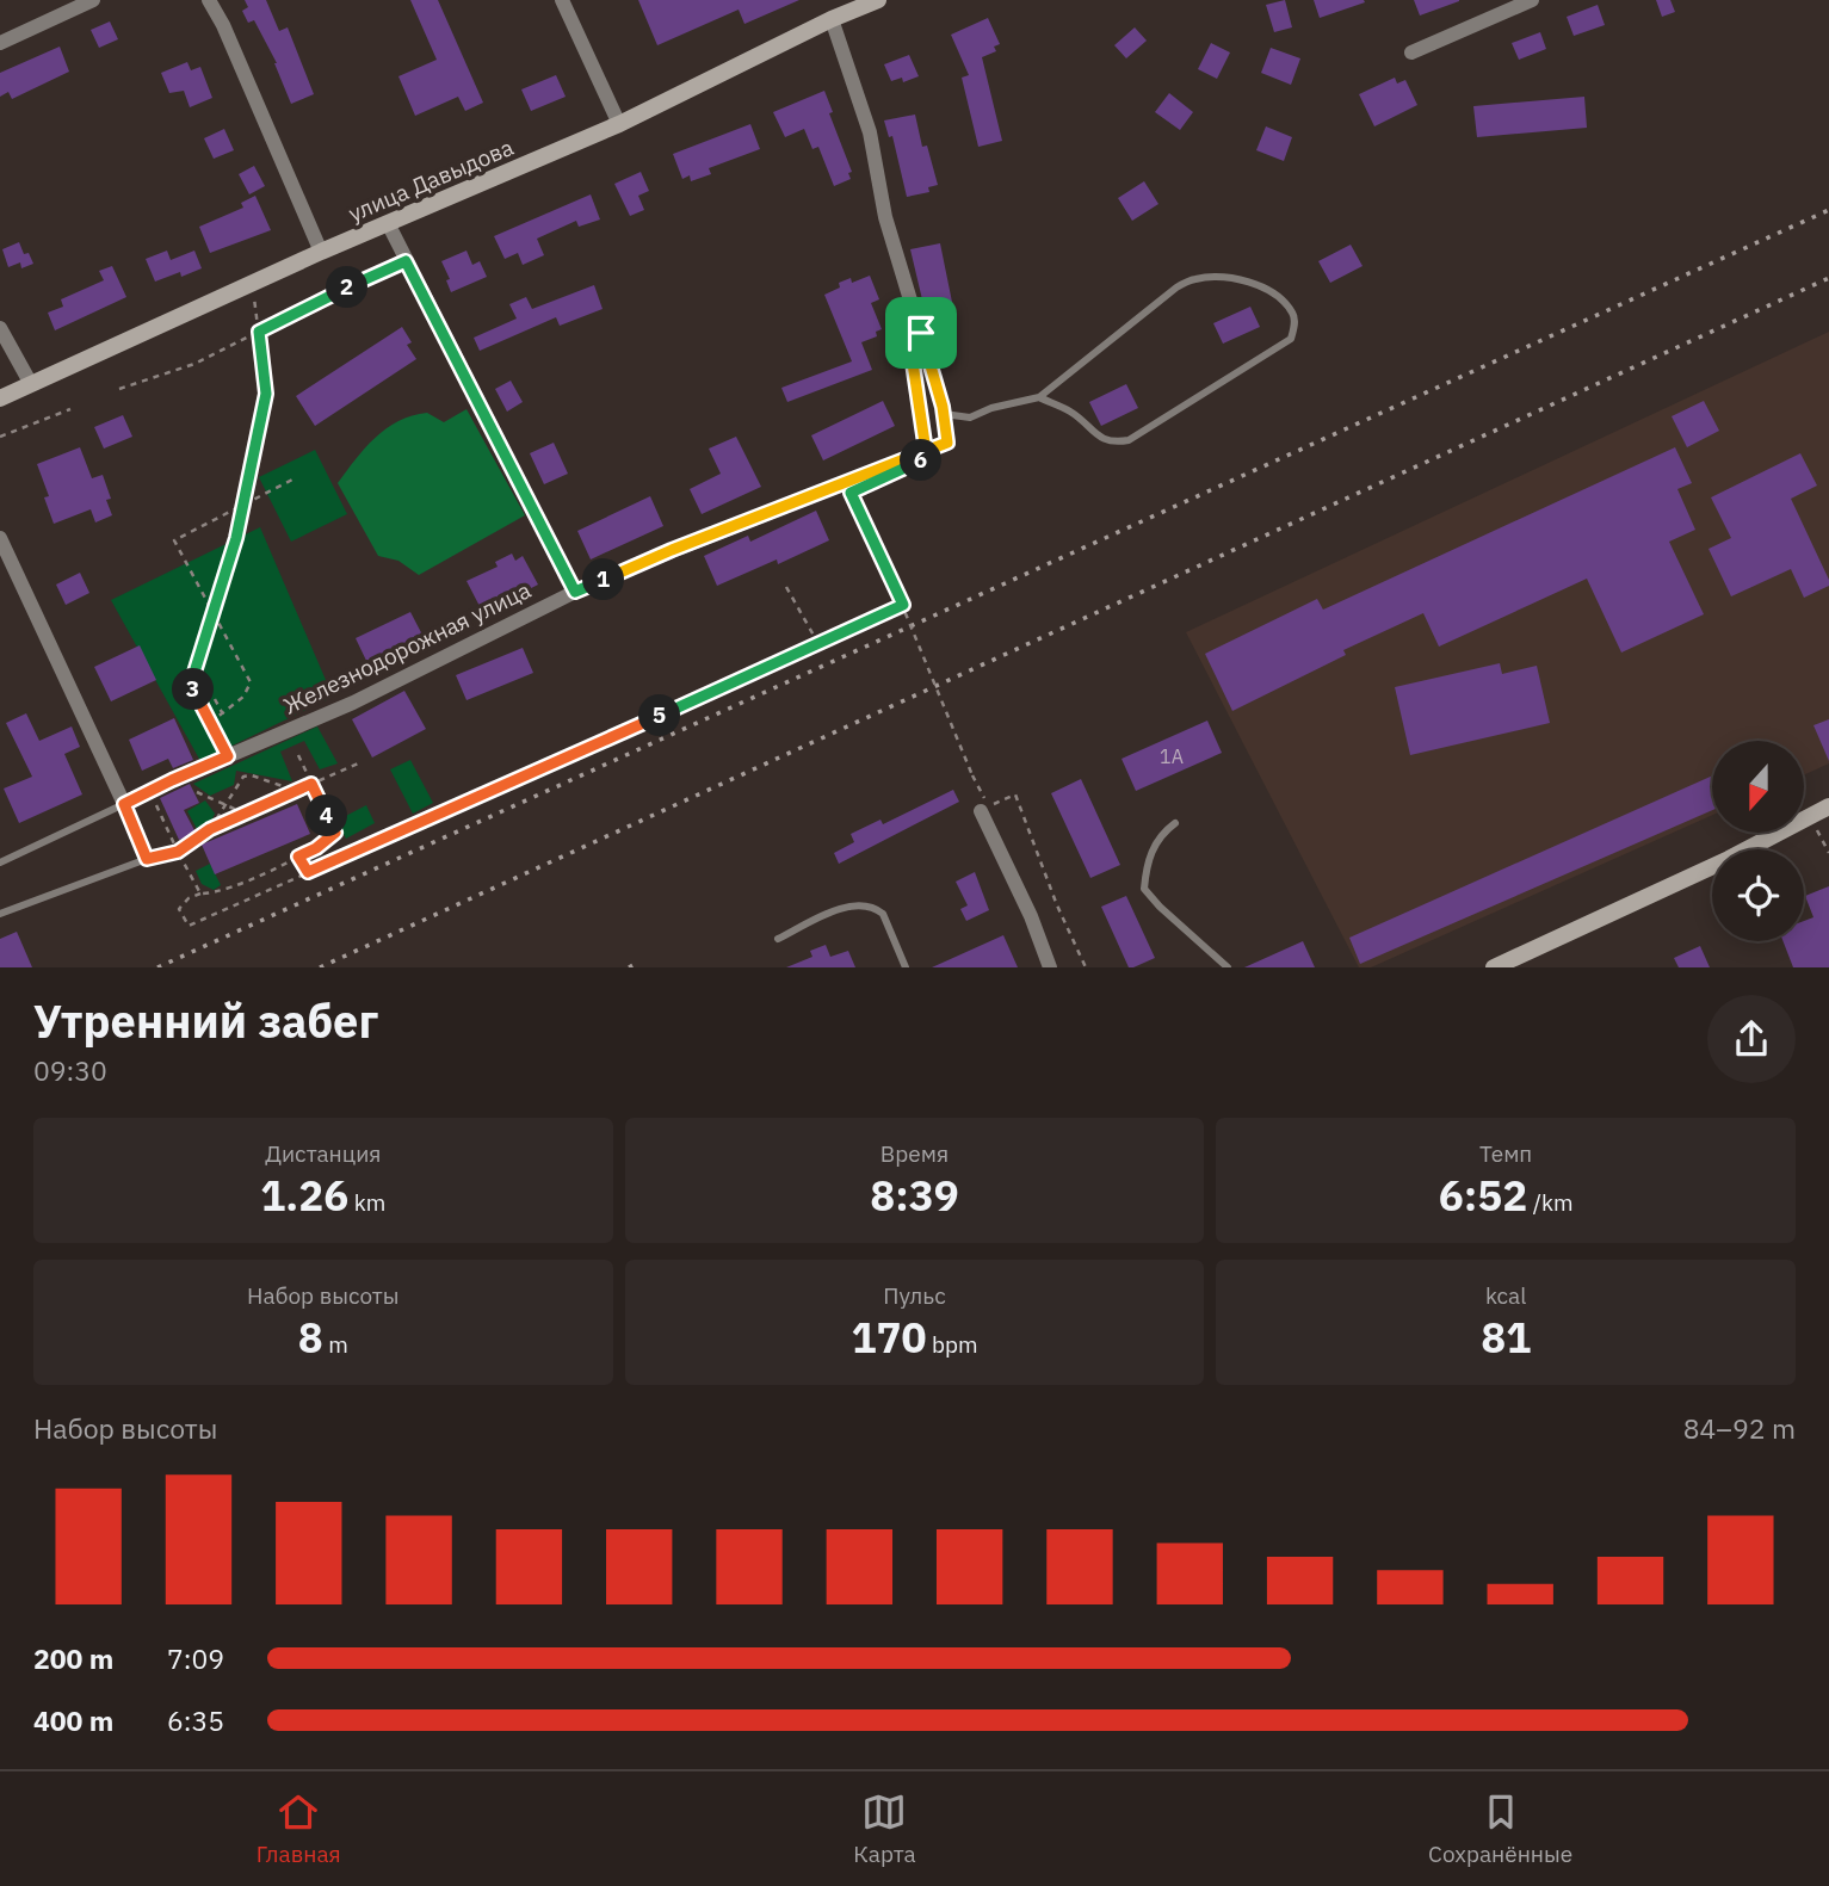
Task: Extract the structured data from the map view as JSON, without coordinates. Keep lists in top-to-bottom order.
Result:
{
  "streets": {
    "main road": ["улица Давыдова"],
    "street": ["Железнодорожная улица"]
  },
  "house_numbers": ["1А"],
  "north": "bottom",
  "page": {
    "pins": [
      "2",
      "6",
      "1",
      "3",
      "5",
      "4"
    ],
    "heading": ["Утренний забег", "09:30"],
    "stats": [
      ["Дистанция", "1.26 km"],
      ["Время", "8:39"],
      ["Темп", "6:52 /km"],
      ["Набор высоты", "8 m"],
      ["Пульс", "170 bpm"],
      ["kcal", "81"]
    ],
    "chart": ["Набор высоты", "84–92 m"],
    "list": [
      {
        "name": "200 m",
        "note": "7:09"
      },
      {
        "name": "400 m",
        "note": "6:35"
      }
    ],
    "tabs": ["Главная", "Карта", "Сохранённые"]
  }
}
